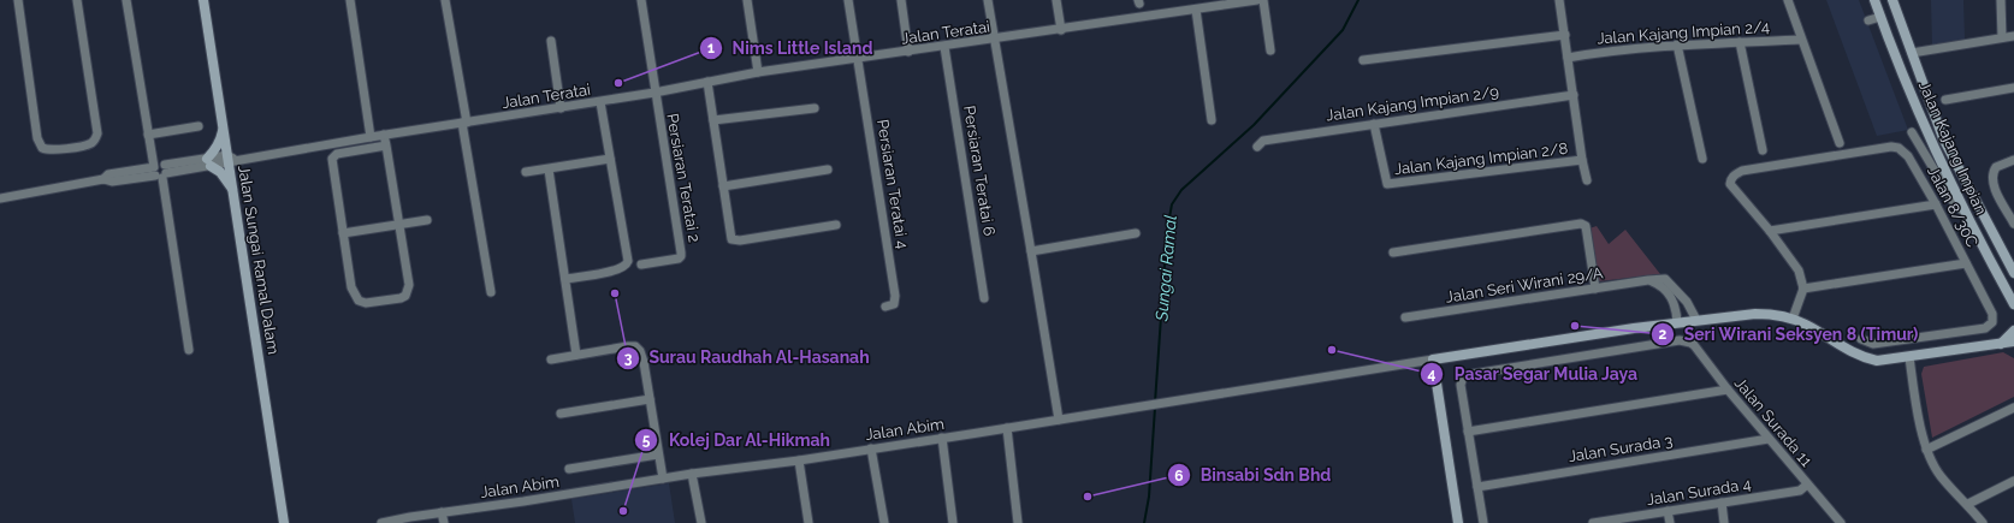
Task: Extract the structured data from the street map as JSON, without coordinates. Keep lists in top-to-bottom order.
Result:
{
  "streets": {
    "street": [
      "Jalan Teratai",
      "Jalan Kajang Impian 2/4",
      "Jalan Kajang Impian 2/9",
      "Jalan Kajang Impian",
      "Jalan Kajang Impian 2/8",
      "Persiaran Teratai 6",
      "Persiaran Teratai 2",
      "Persiaran Teratai 4",
      "Jalan 8/30C",
      "Jalan Sungai Ramal Dalam",
      "Jalan Seri Wirani 29/A",
      "Jalan Surada 11",
      "Jalan Abim",
      "Jalan Surada 3",
      "Jalan Surada 4"
    ]
  },
  "crossings": [
    ["Jalan Teratai", "Persiaran Teratai 6"],
    ["Jalan Teratai", "Persiaran Teratai 2"],
    ["Jalan Teratai", "Persiaran Teratai 4"],
    ["Jalan Teratai", "Jalan Sungai Ramal Dalam"],
    ["Jalan Kajang Impian 2/9", "Jalan Kajang Impian 2/8"],
    ["Jalan Surada 11", "Jalan Surada 3"],
    ["Jalan Surada 11", "Jalan Surada 4"]
  ],
  "water": ["Sungai Ramal"],
  "places": [
    "Nims Little Island",
    "Surau Raudhah Al-Hasanah",
    "Seri Wirani Seksyen 8 (Timur)",
    "Pasar Segar Mulia Jaya",
    "Binsabi Sdn Bhd",
    "Kolej Dar Al-Hikmah"
  ]
}
